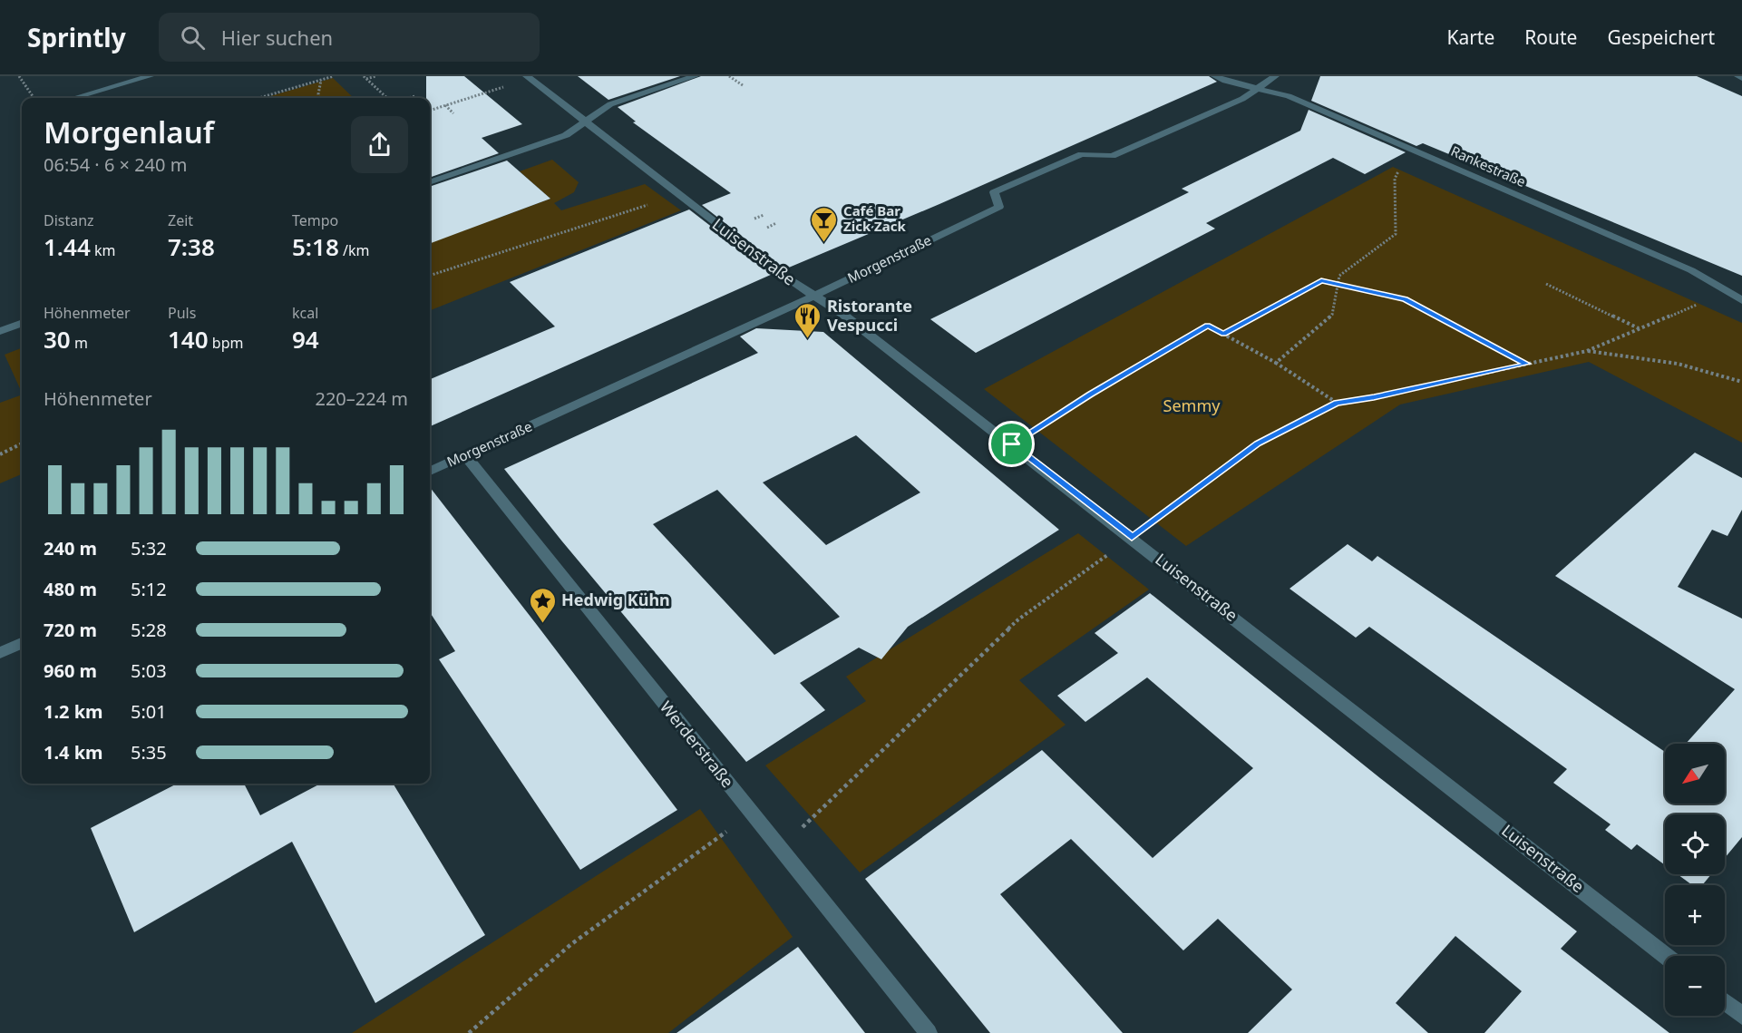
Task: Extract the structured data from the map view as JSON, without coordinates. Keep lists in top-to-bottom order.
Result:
{
  "streets": {
    "street": [
      "Rankestraße",
      "Luisenstraße",
      "Morgenstraße",
      "Werderstraße"
    ]
  },
  "crossings": [
    ["Rankestraße", "Morgenstraße"],
    ["Luisenstraße", "Morgenstraße"],
    ["Morgenstraße", "Werderstraße"]
  ],
  "parks": ["Semmy"],
  "places": {
    "bar": ["Café Bar Zick Zack"],
    "restaurant": ["Ristorante Vespucci"],
    "place": ["Hedwig Kühn"]
  },
  "north": "bottom left",
  "page": {
    "header": "Sprintly",
    "search": "Hier suchen",
    "nav": ["Karte", "Route", "Gespeichert"],
    "heading": ["Morgenlauf", "06:54 · 6 × 240 m"],
    "stats": [
      ["Distanz", "1.44 km"],
      ["Zeit", "7:38"],
      ["Tempo", "5:18 /km"],
      ["Höhenmeter", "30 m"],
      ["Puls", "140 bpm"],
      ["kcal", "94"]
    ],
    "chart": ["Höhenmeter", "220–224 m"],
    "list": [
      {
        "name": "240 m",
        "note": "5:32"
      },
      {
        "name": "480 m",
        "note": "5:12"
      },
      {
        "name": "720 m",
        "note": "5:28"
      },
      {
        "name": "960 m",
        "note": "5:03"
      },
      {
        "name": "1.2 km",
        "note": "5:01"
      },
      {
        "name": "1.4 km",
        "note": "5:35"
      }
    ],
    "map_buttons": ["+", "−"]
  }
}
